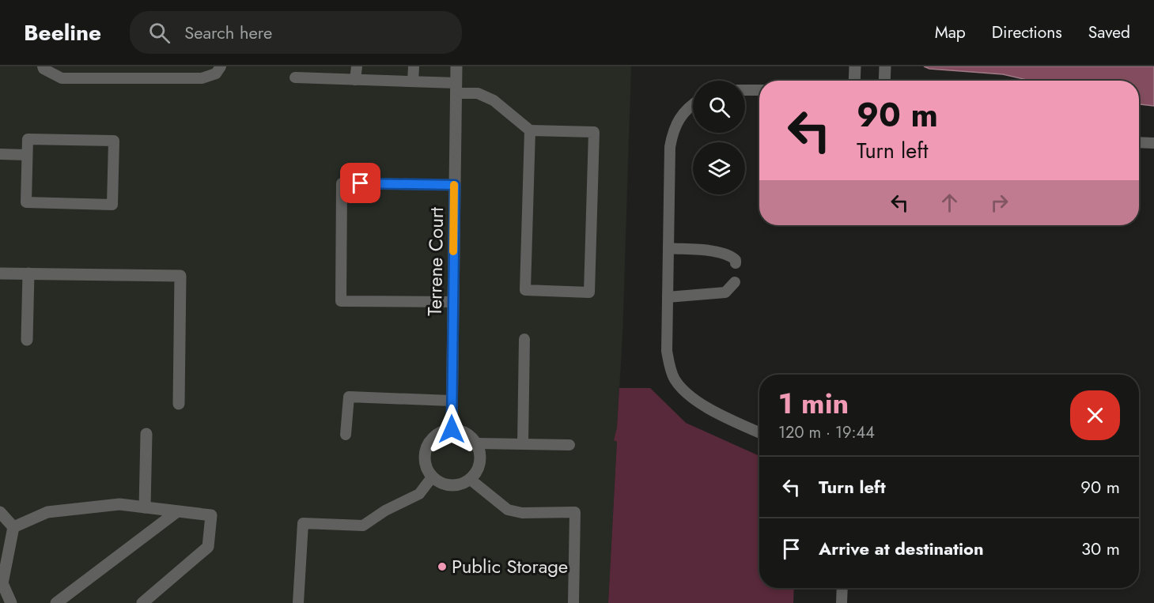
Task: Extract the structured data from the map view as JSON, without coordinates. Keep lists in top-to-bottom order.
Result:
{
  "streets": {
    "street": ["Terrene Court"]
  },
  "places": ["Public Storage"],
  "page": {
    "header": "Beeline",
    "search": "Search here",
    "nav": ["Map", "Directions", "Saved"],
    "turn": ["90 m", "Turn left"],
    "heading": ["1 min", "120 m · 19:44"],
    "list": [
      {
        "name": "Turn left",
        "value": "90 m"
      },
      {
        "name": "Arrive at destination",
        "value": "30 m"
      }
    ]
  }
}
